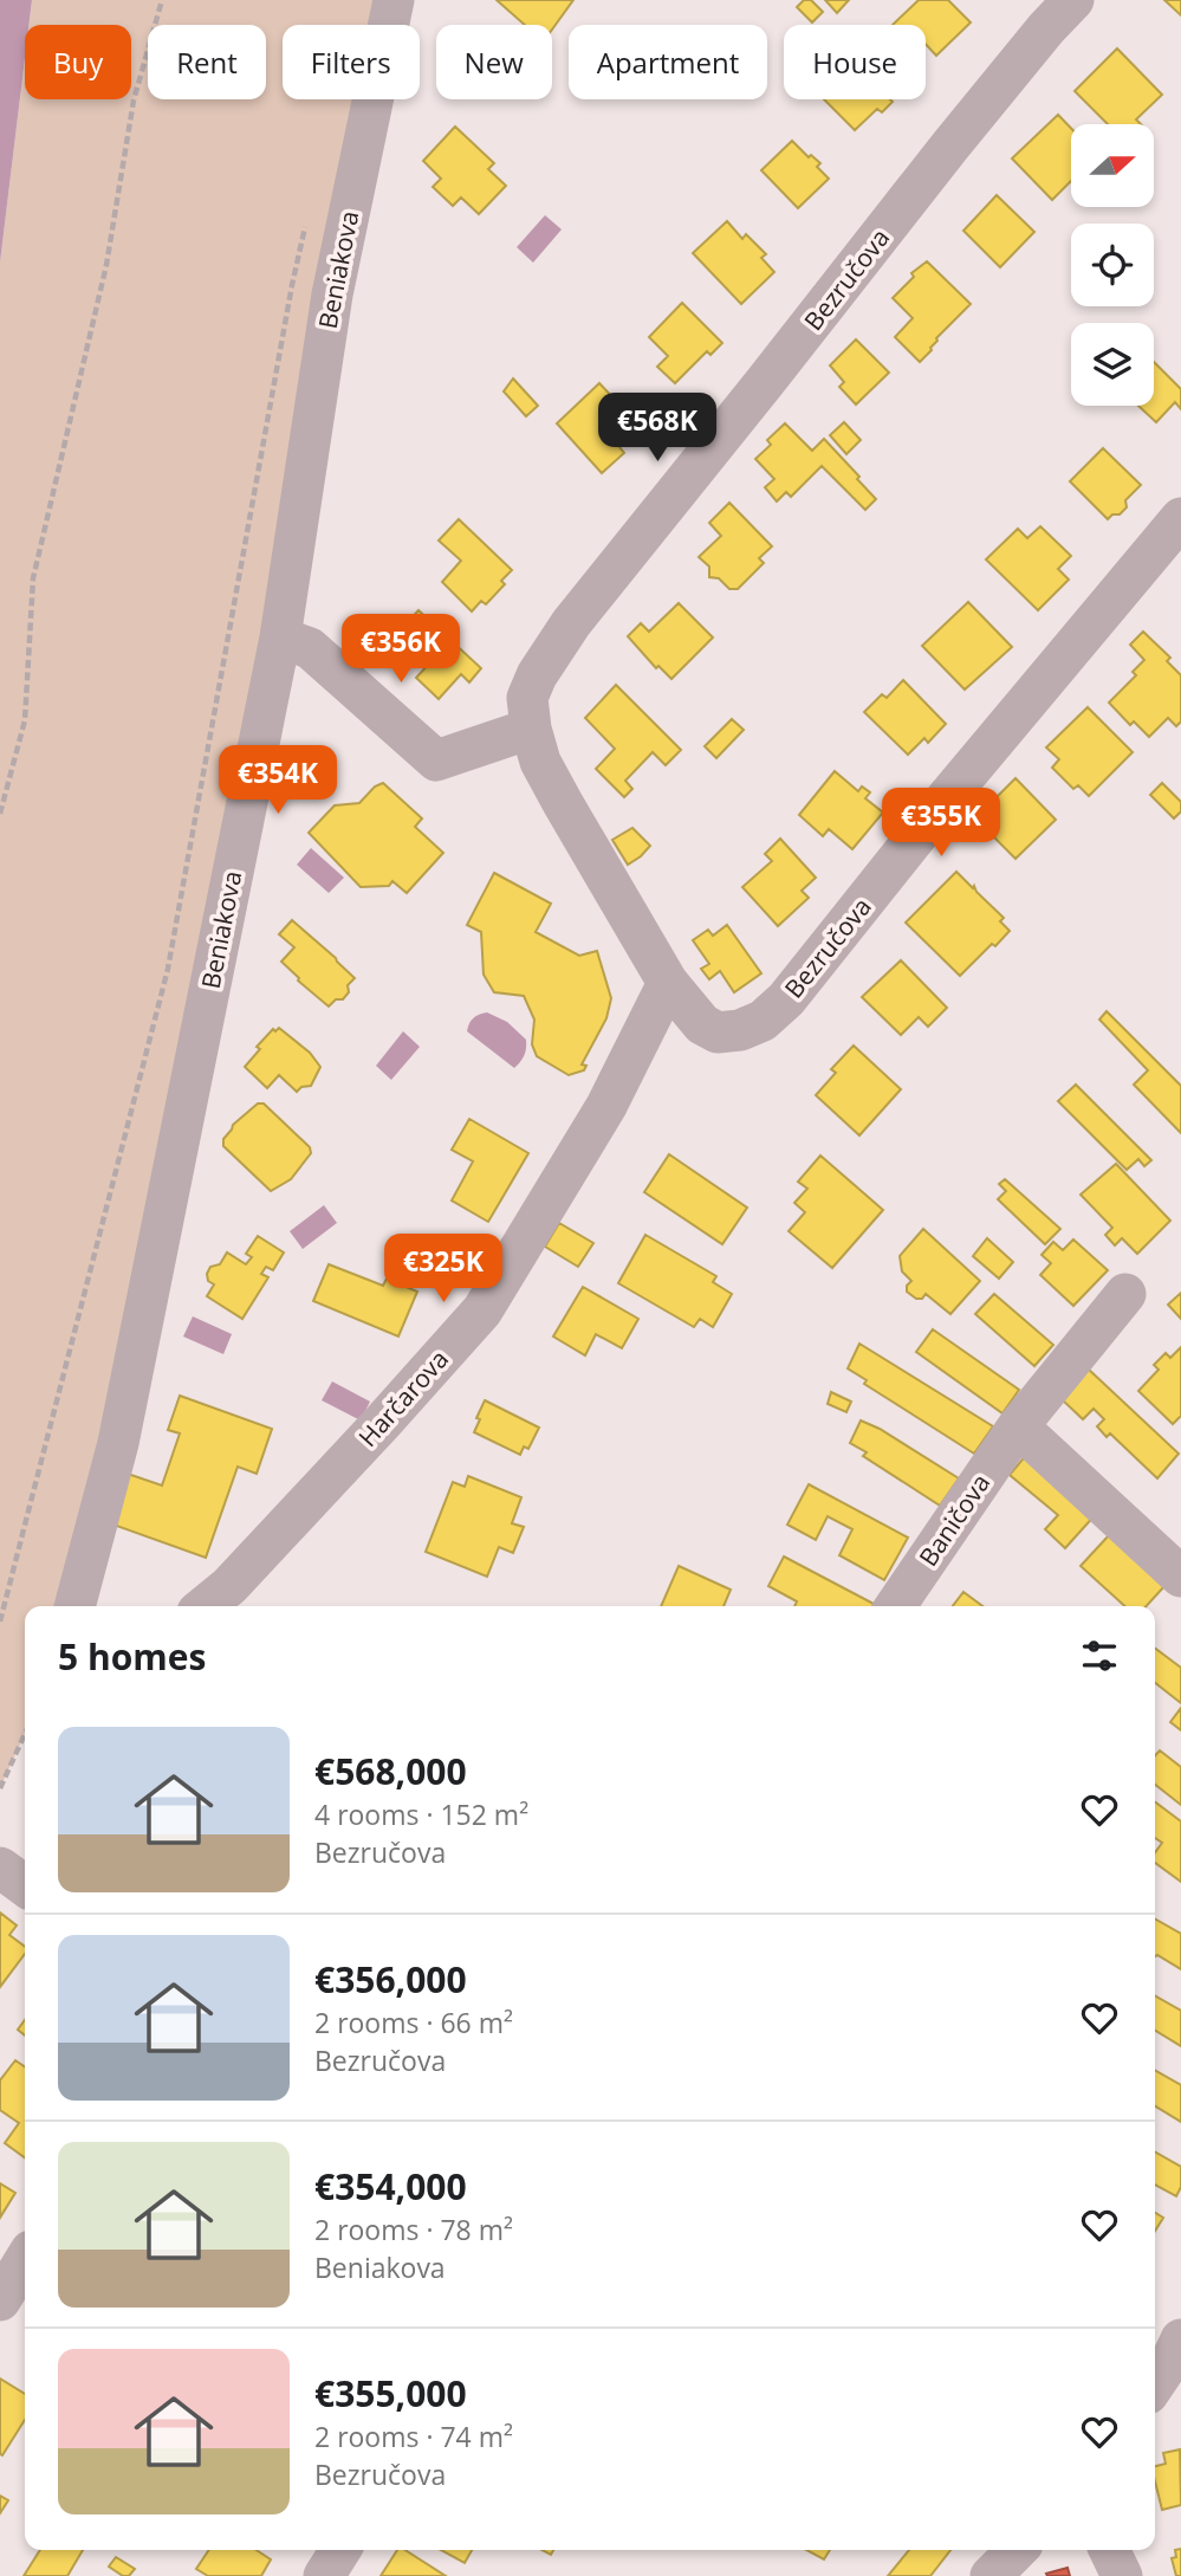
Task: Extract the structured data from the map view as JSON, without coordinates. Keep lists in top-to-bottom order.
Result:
{
  "streets": {
    "street": [
      "Beniakova",
      "Bezručova",
      "Harčarova",
      "Baničova"
    ]
  },
  "crossings": [
    ["Bezručova", "Harčarova"]
  ],
  "north": "right",
  "page": {
    "chip": [
      "Buy",
      "Rent",
      "Filters",
      "New",
      "Apartment",
      "House"
    ],
    "price": [
      "€568K",
      "€356K",
      "€354K",
      "€355K",
      "€325K"
    ],
    "heading": "5 homes",
    "list": [
      {
        "name": "€568,000",
        "note": "4 rooms · 152 m² · Bezručova"
      },
      {
        "name": "€356,000",
        "note": "2 rooms · 66 m² · Bezručova"
      },
      {
        "name": "€354,000",
        "note": "2 rooms · 78 m² · Beniakova"
      },
      {
        "name": "€355,000",
        "note": "2 rooms · 74 m² · Bezručova"
      }
    ]
  }
}
